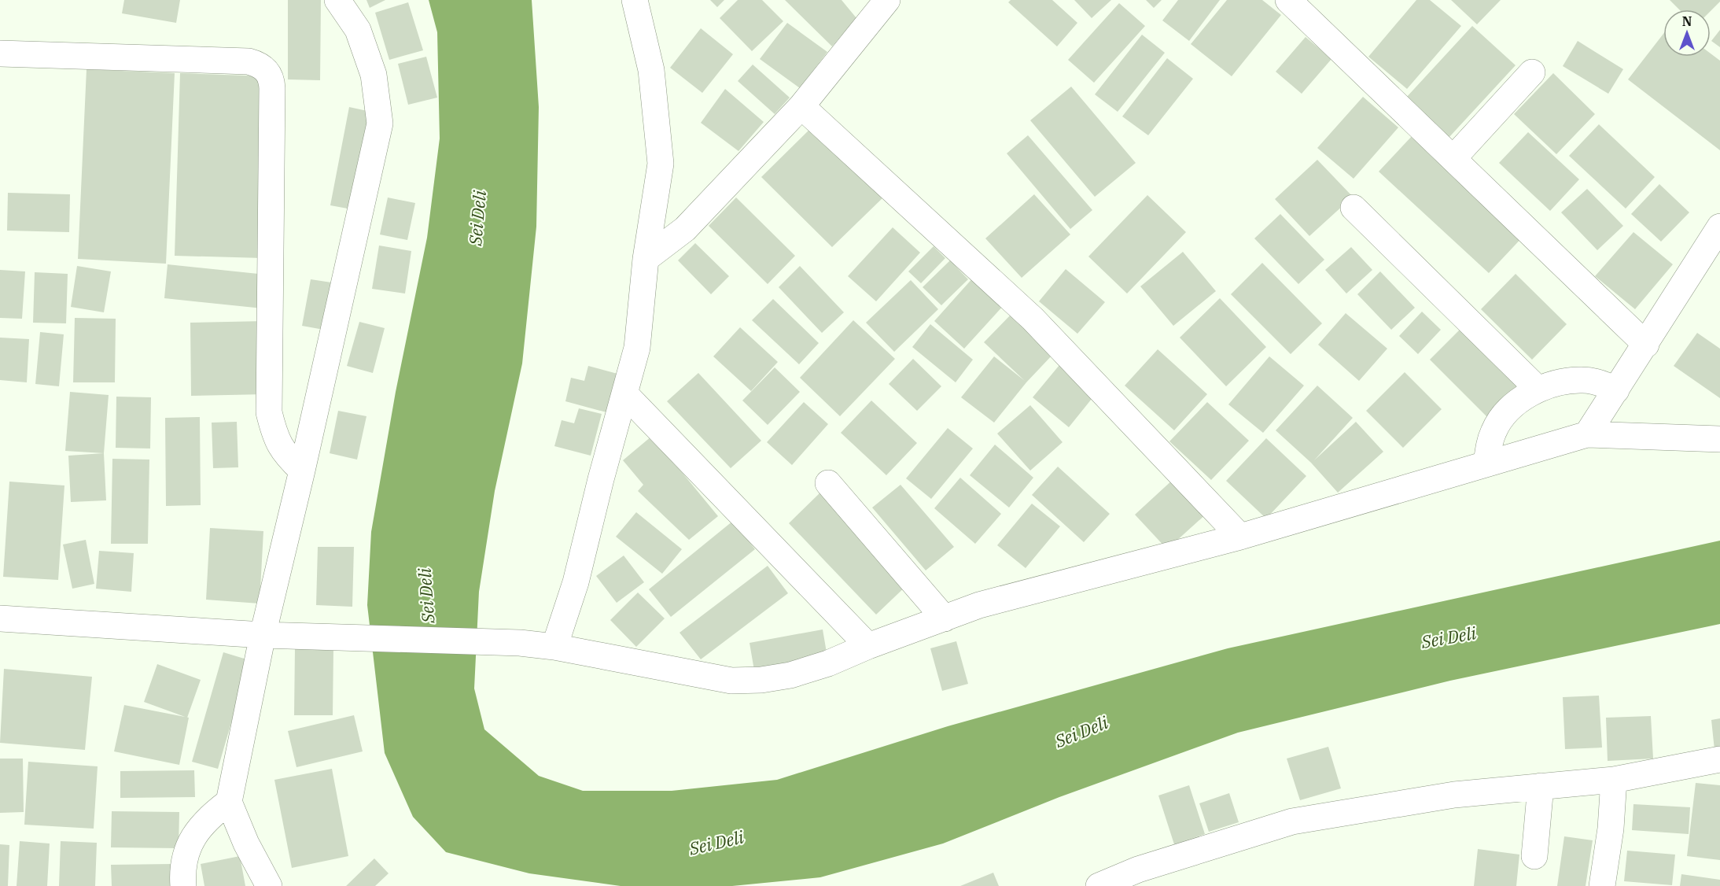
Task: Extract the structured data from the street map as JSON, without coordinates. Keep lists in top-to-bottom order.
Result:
{
  "water": ["Sei Deli"],
  "north": "top"
}
